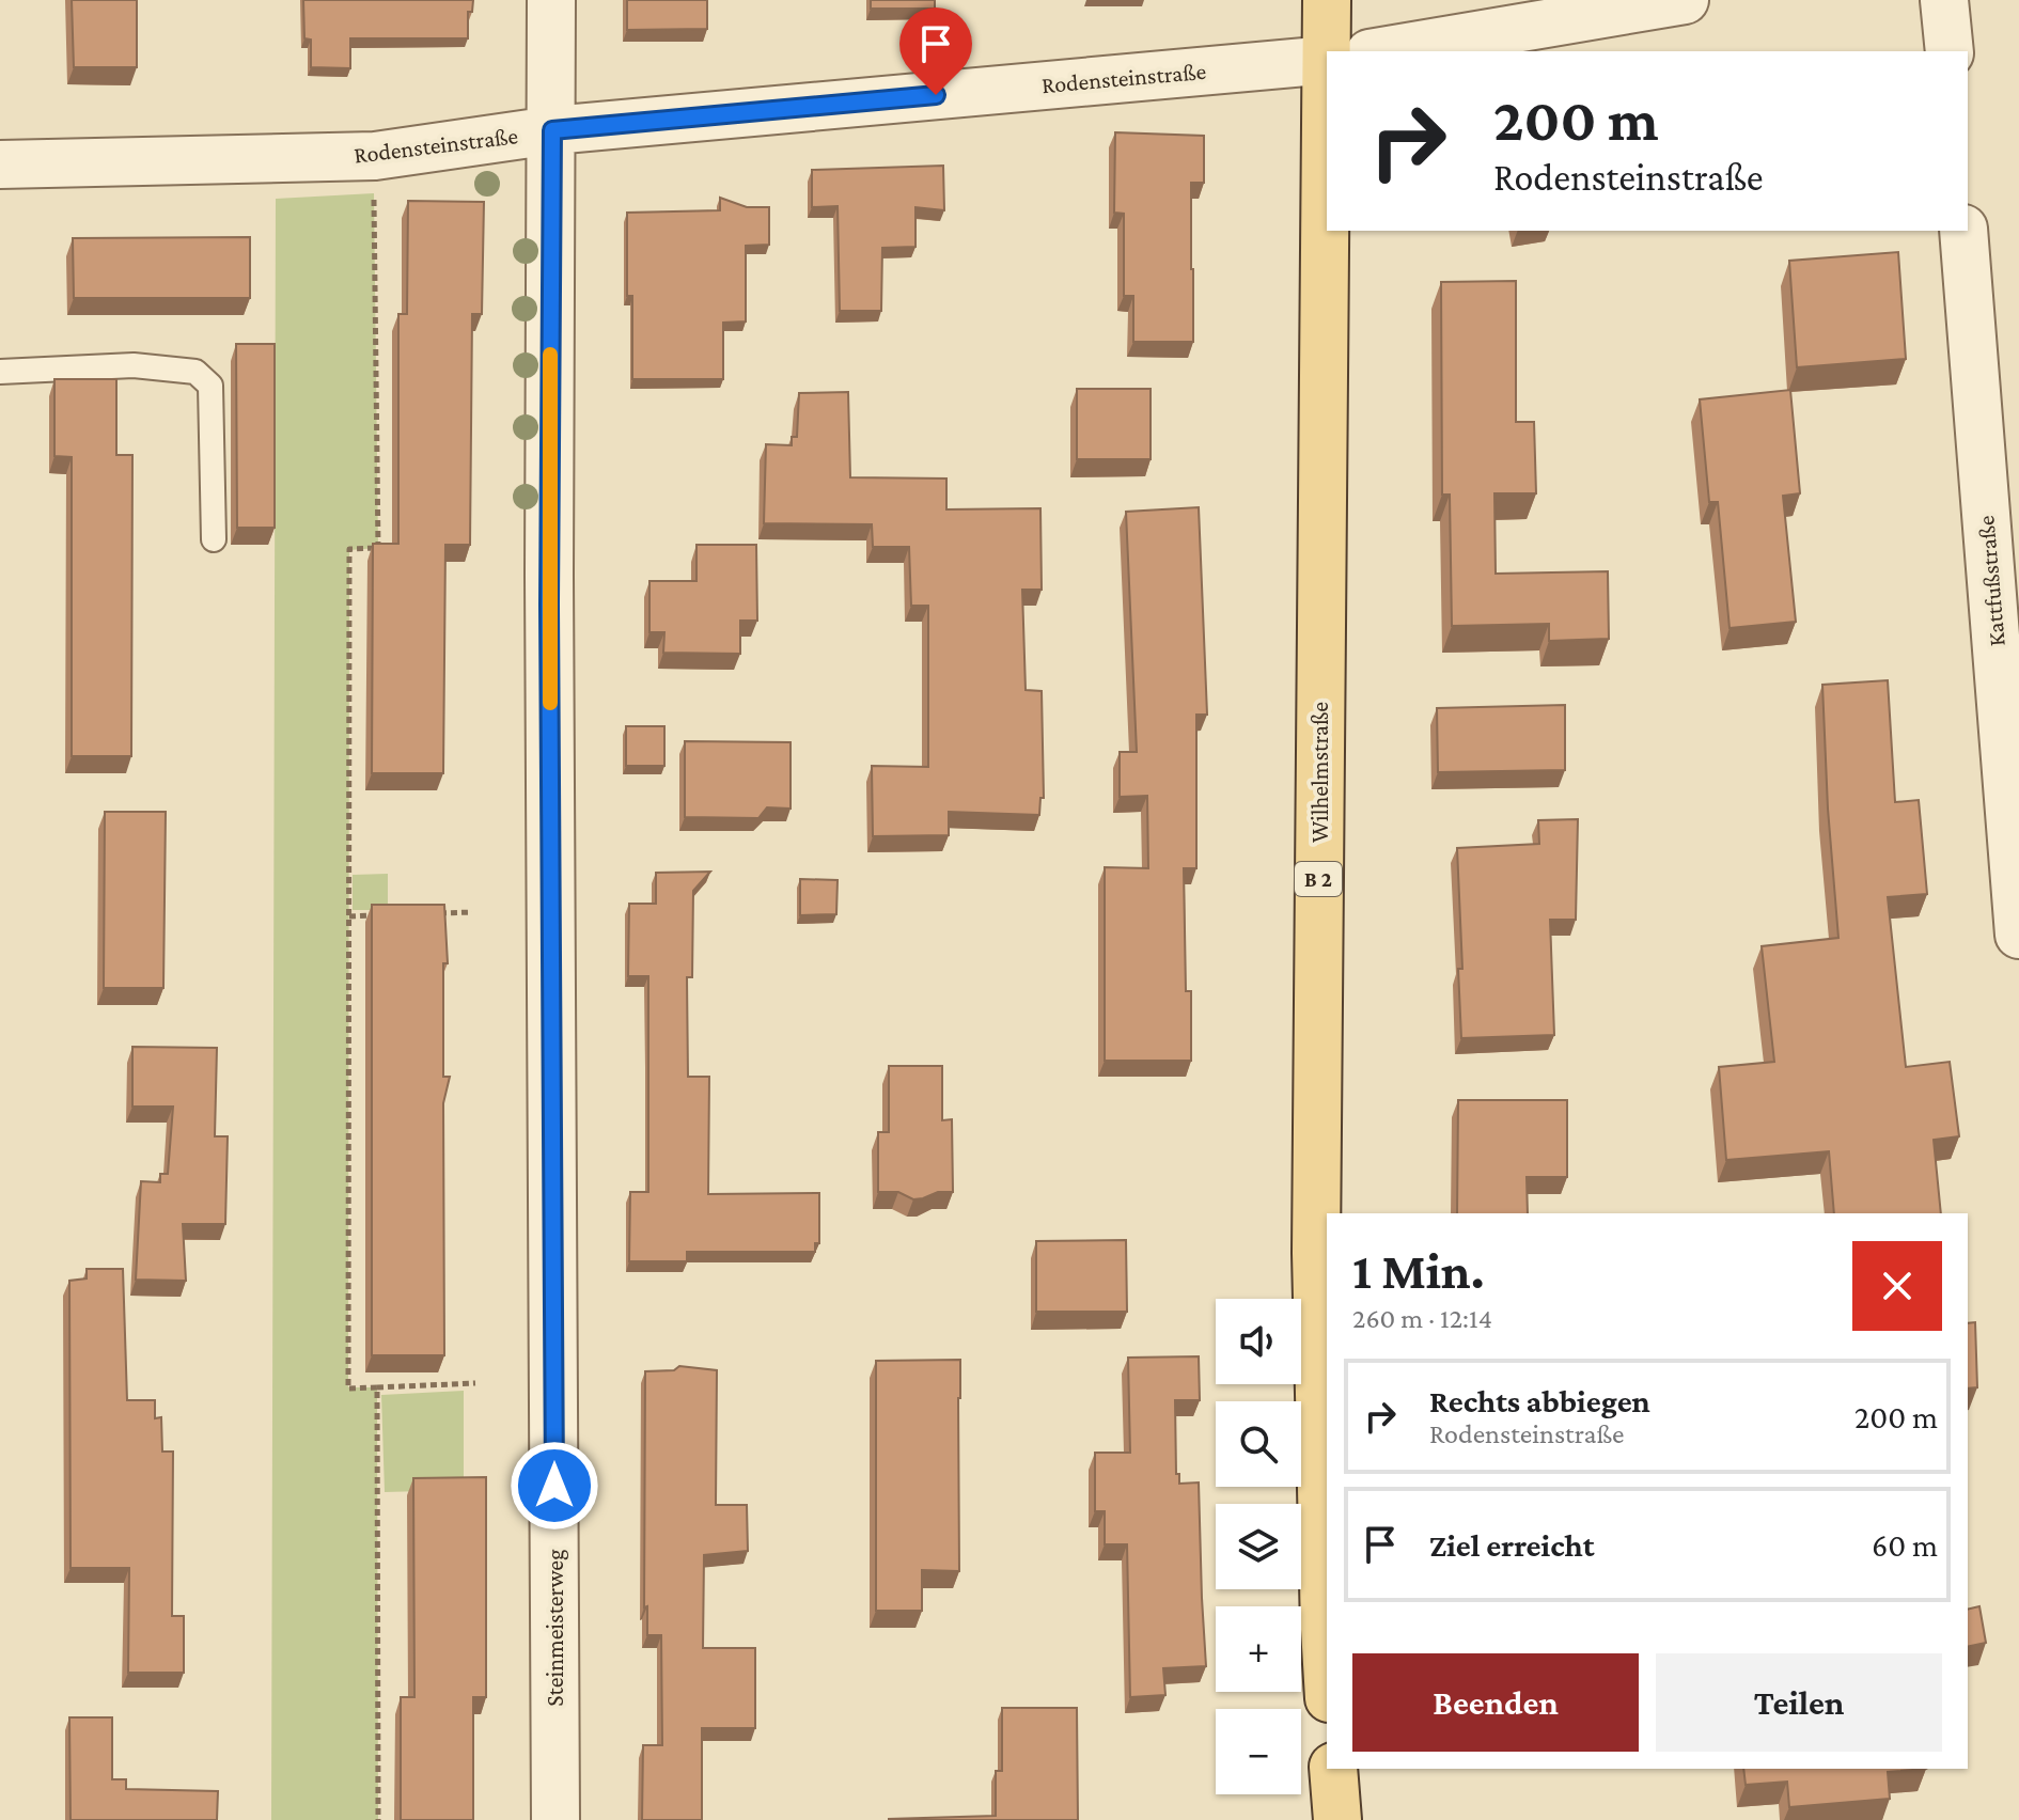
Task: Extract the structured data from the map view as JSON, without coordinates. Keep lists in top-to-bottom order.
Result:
{
  "streets": {
    "main road": ["Wilhelmstraße", "B 2"],
    "street": ["Rodensteinstraße", "Kattfußstraße", "Steinmeisterweg"]
  },
  "crossings": [
    ["Rodensteinstraße", "Steinmeisterweg"]
  ],
  "page": {
    "turn": ["200 m", "Rodensteinstraße"],
    "heading": ["1 Min.", "260 m · 12:14"],
    "map_buttons": ["+", "−"],
    "list": [
      {
        "name": "Rechts abbiegen",
        "note": "Rodensteinstraße",
        "value": "200 m"
      },
      {
        "name": "Ziel erreicht",
        "value": "60 m"
      }
    ],
    "buttons": ["Beenden", "Teilen"]
  }
}
